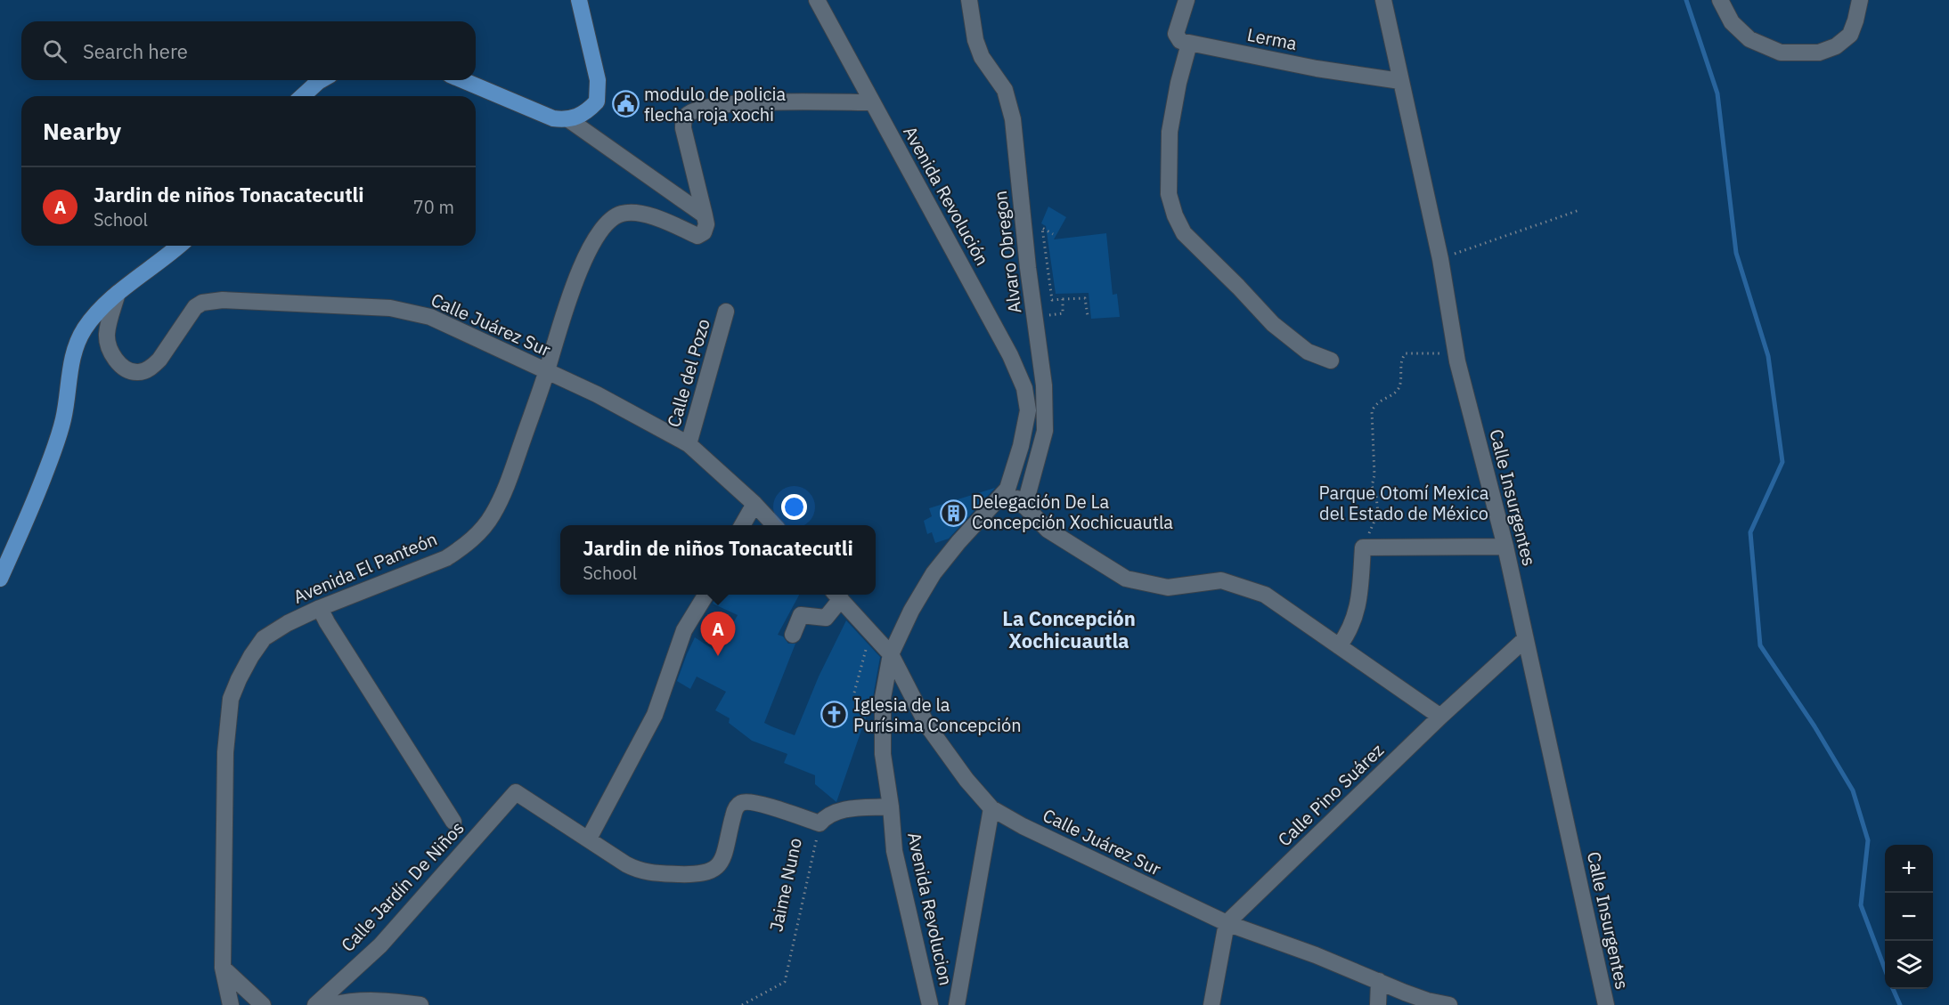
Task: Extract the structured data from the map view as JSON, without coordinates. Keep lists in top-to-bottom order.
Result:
{
  "streets": {
    "street": [
      "Lerma",
      "Avenida Revolución",
      "Alvaro Obregon",
      "Calle Juárez Sur",
      "Calle del Pozo",
      "Calle Insurgentes",
      "Avenida El Panteón",
      "Calle Pino Suárez",
      "Jaime Nuno",
      "Calle Jardín De Niños",
      "Avenida Revolucion"
    ]
  },
  "crossings": [
    ["Lerma", "Calle Insurgentes"],
    ["Avenida Revolución", "Avenida Revolucion"],
    ["Calle Juárez Sur", "Calle del Pozo"],
    ["Calle Juárez Sur", "Avenida El Panteón"],
    ["Calle Juárez Sur", "Calle Pino Suárez"],
    ["Calle Juárez Sur", "Avenida Revolucion"],
    ["Calle Insurgentes", "Calle Pino Suárez"],
    ["Jaime Nuno", "Avenida Revolucion"]
  ],
  "districts": ["La Concepción Xochicuautla"],
  "parks": ["Parque Otomí Mexica del Estado de México"],
  "places": {
    "public building": ["modulo de policia flecha roja xochi"],
    "building": ["Delegación De La Concepción Xochicuautla"],
    "church": ["Iglesia de la Purísima Concepción"]
  },
  "page": {
    "search": "Search here",
    "heading": "Nearby",
    "list": [
      {
        "mark": "A",
        "name": "Jardin de niños Tonacatecutli",
        "note": "School",
        "value": "70 m"
      }
    ],
    "popup": ["Jardin de niños Tonacatecutli", "School"],
    "pins": "A",
    "map_buttons": ["+", "−"]
  }
}
